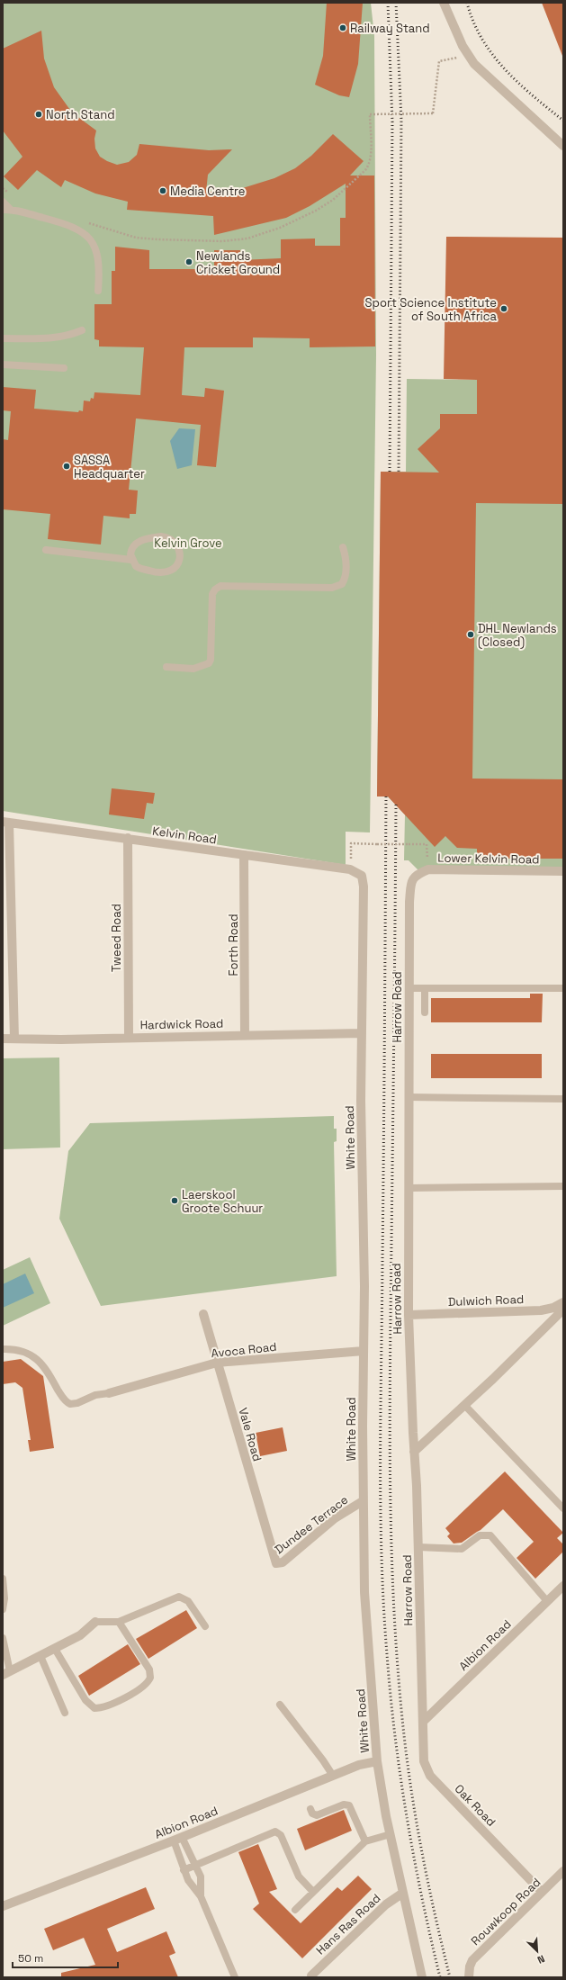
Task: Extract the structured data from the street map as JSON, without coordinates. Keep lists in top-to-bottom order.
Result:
{
  "streets": {
    "street": [
      "Kelvin Road",
      "Lower Kelvin Road",
      "Tweed Road",
      "Forth Road",
      "Harrow Road",
      "Hardwick Road",
      "White Road",
      "Dulwich Road",
      "Avoca Road",
      "Vale Road",
      "Dundee Terrace",
      "Albion Road",
      "Oak Road",
      "Rouwkoop Road",
      "Hans Ras Road"
    ]
  },
  "crossings": [
    ["Kelvin Road", "Tweed Road"],
    ["Kelvin Road", "Forth Road"],
    ["Kelvin Road", "White Road"],
    ["Lower Kelvin Road", "Harrow Road"],
    ["Tweed Road", "Hardwick Road"],
    ["Forth Road", "Hardwick Road"],
    ["Harrow Road", "Dulwich Road"],
    ["Harrow Road", "Albion Road"],
    ["Harrow Road", "Oak Road"],
    ["Hardwick Road", "White Road"],
    ["White Road", "Avoca Road"],
    ["White Road", "Dundee Terrace"],
    ["White Road", "Albion Road"],
    ["White Road", "Hans Ras Road"],
    ["Avoca Road", "Vale Road"],
    ["Vale Road", "Dundee Terrace"],
    ["Albion Road", "Oak Road"],
    ["Oak Road", "Rouwkoop Road"]
  ],
  "parks": ["Kelvin Grove"],
  "places": [
    "Railway Stand",
    "North Stand",
    "Media Centre",
    "Newlands Cricket Ground",
    "Sport Science Institute of South Africa",
    "SASSA Headquarter",
    "DHL Newlands (Closed)",
    "Laerskool Groote Schuur"
  ],
  "scale_bar": "50 m",
  "north": "bottom right"
}
